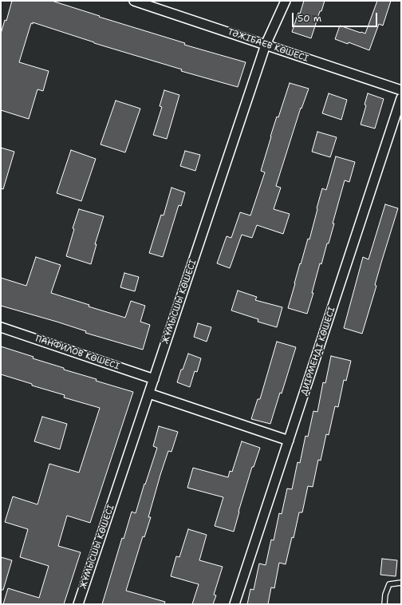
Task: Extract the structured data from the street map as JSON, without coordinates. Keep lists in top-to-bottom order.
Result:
{
  "streets": {
    "street": [
      "ТӘЖІБАЕВ КӨШЕСІ",
      "ЖҰМЫСШЫ КӨШЕСІ",
      "ДИІРМЕНДІ КӨШЕСІ",
      "ПАНФИЛОВ КӨШЕСІ"
    ]
  },
  "crossings": [
    ["ТӘЖІБАЕВ КӨШЕСІ", "ЖҰМЫСШЫ КӨШЕСІ"],
    ["ЖҰМЫСШЫ КӨШЕСІ", "ПАНФИЛОВ КӨШЕСІ"]
  ],
  "scale_bar": "50 m"
}
